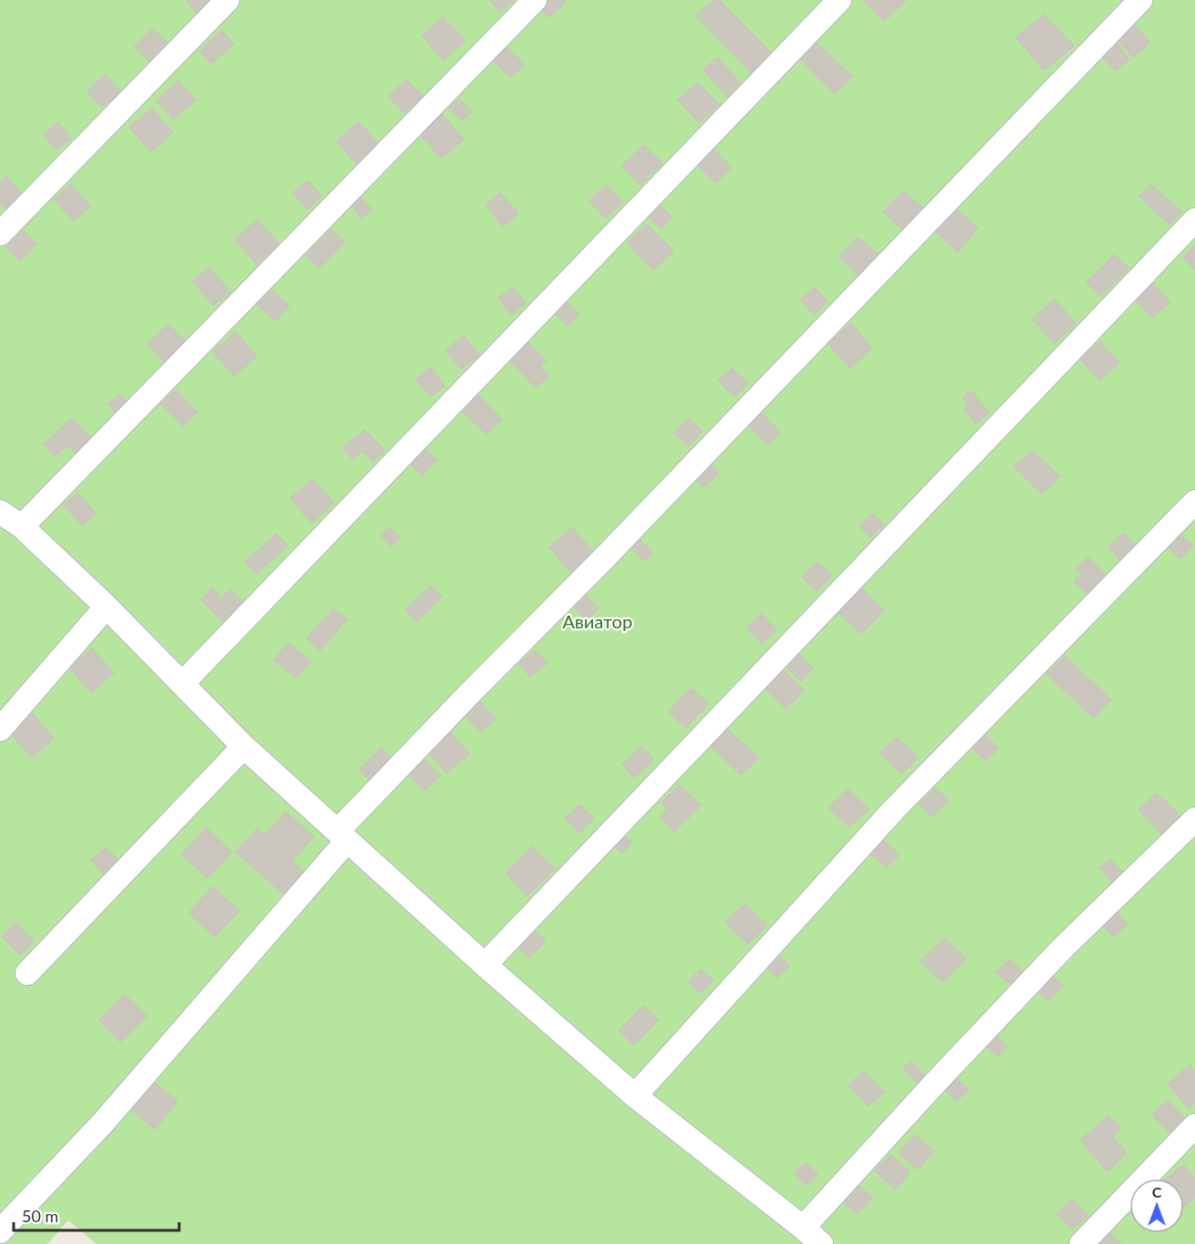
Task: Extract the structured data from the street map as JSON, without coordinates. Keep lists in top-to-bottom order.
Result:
{
  "parks": ["Авиатор"],
  "scale_bar": "50 m",
  "north": "top"
}
